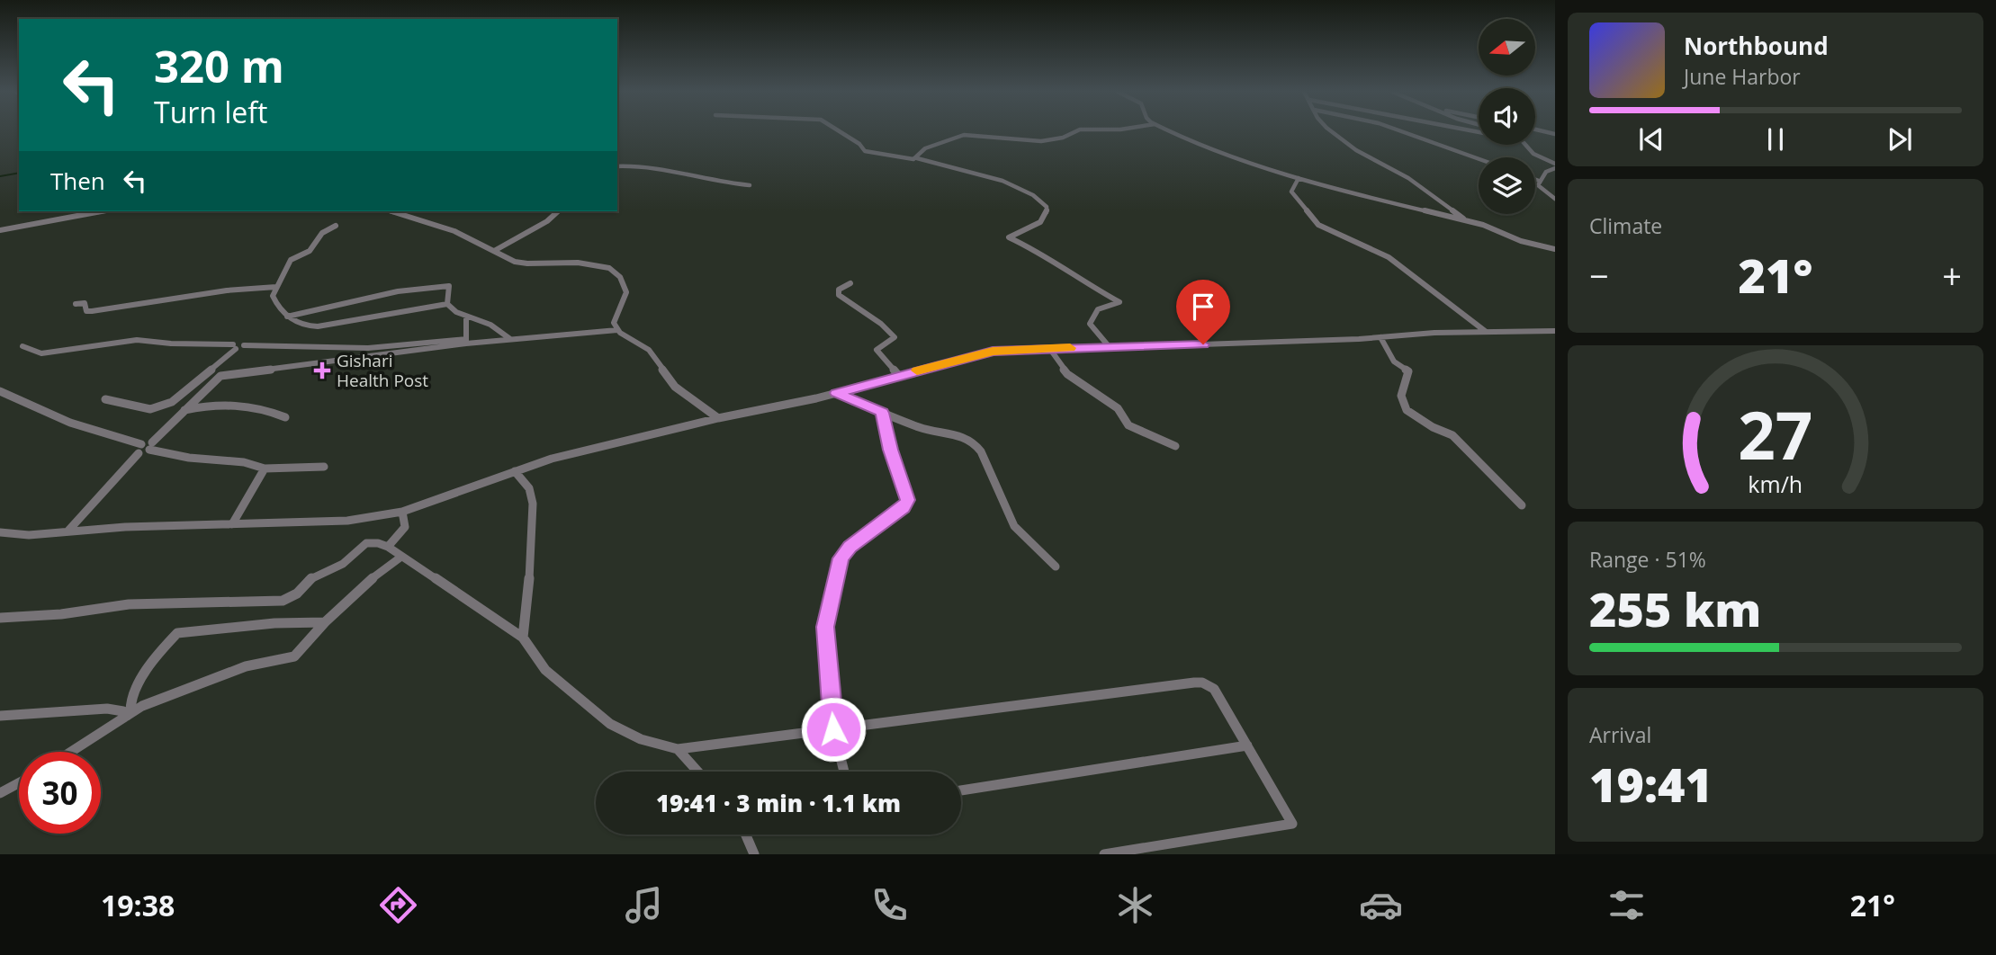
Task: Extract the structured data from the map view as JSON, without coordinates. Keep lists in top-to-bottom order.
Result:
{
  "places": {
    "health": ["Gishari Health Post"]
  },
  "north": "left",
  "page": {
    "turn": ["320 m", "Turn left"],
    "song": ["Northbound", "June Harbor"],
    "then": "Then",
    "tile": [
      "Climate",
      ["Range · 51%", "255 km"],
      ["Arrival", "19:41"]
    ],
    "heat": ["−", "21°", "+"],
    "limit": "30",
    "trip": "19:41 · 3 min · 1.1 km",
    "tabs": ["19:38", "21°"],
    "gauge": ["27", "km/h"]
  }
}
